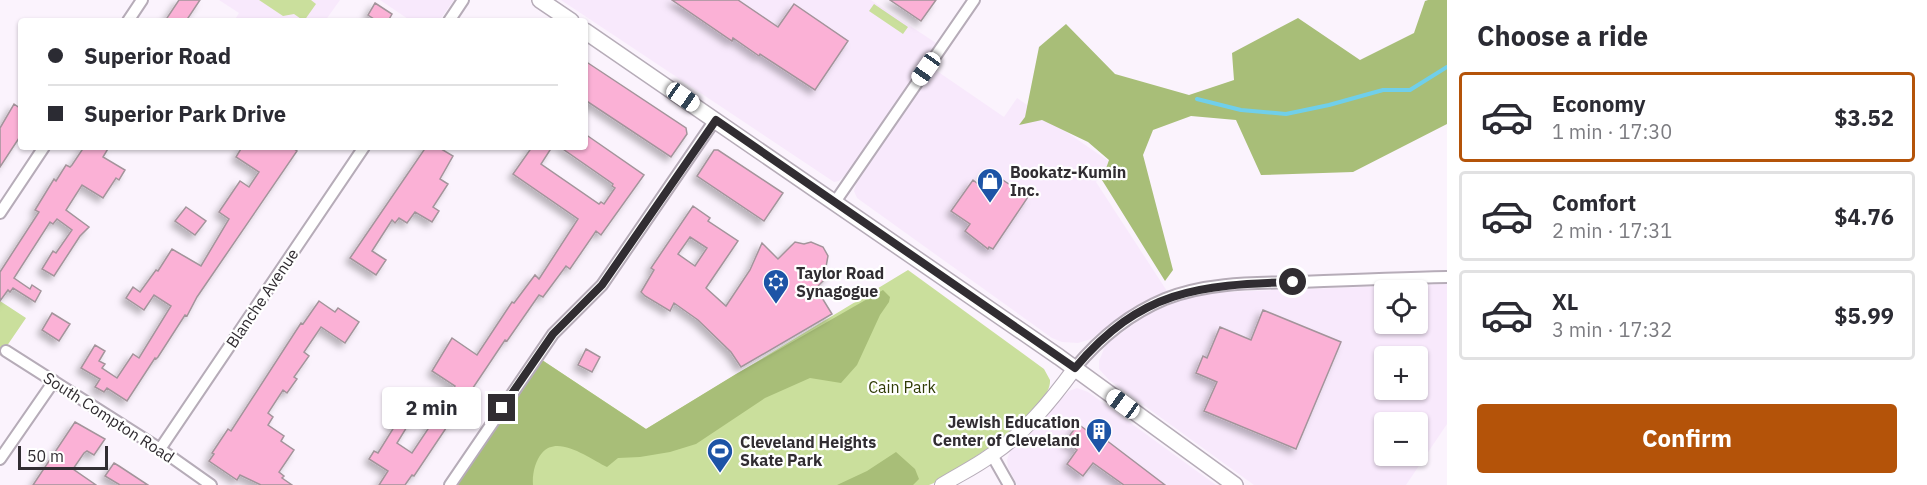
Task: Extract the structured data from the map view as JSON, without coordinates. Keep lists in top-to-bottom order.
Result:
{
  "streets": {
    "street": ["Blanche Avenue", "South Compton Road"]
  },
  "crossings": [
    ["Blanche Avenue", "South Compton Road"]
  ],
  "parks": ["Cain Park"],
  "places": {
    "shop": ["Bookatz-Kumin Inc."],
    "synagogue": ["Taylor Road Synagogue"],
    "building": ["Jewish Education Center of Cleveland"],
    "sports": ["Cleveland Heights Skate Park"]
  },
  "scale_bar": "50 m",
  "page": {
    "heading": "Choose a ride",
    "banner": ["Superior Road", "Superior Park Drive"],
    "list": [
      {
        "name": "Economy",
        "note": "1 min · 17:30",
        "value": "$3.52"
      },
      {
        "name": "Comfort",
        "note": "2 min · 17:31",
        "value": "$4.76"
      },
      {
        "name": "XL",
        "note": "3 min · 17:32",
        "value": "$5.99"
      }
    ],
    "map_buttons": ["+", "−"],
    "bubble": "2 min",
    "buttons": "Confirm",
    "scale": "50 m"
  }
}
